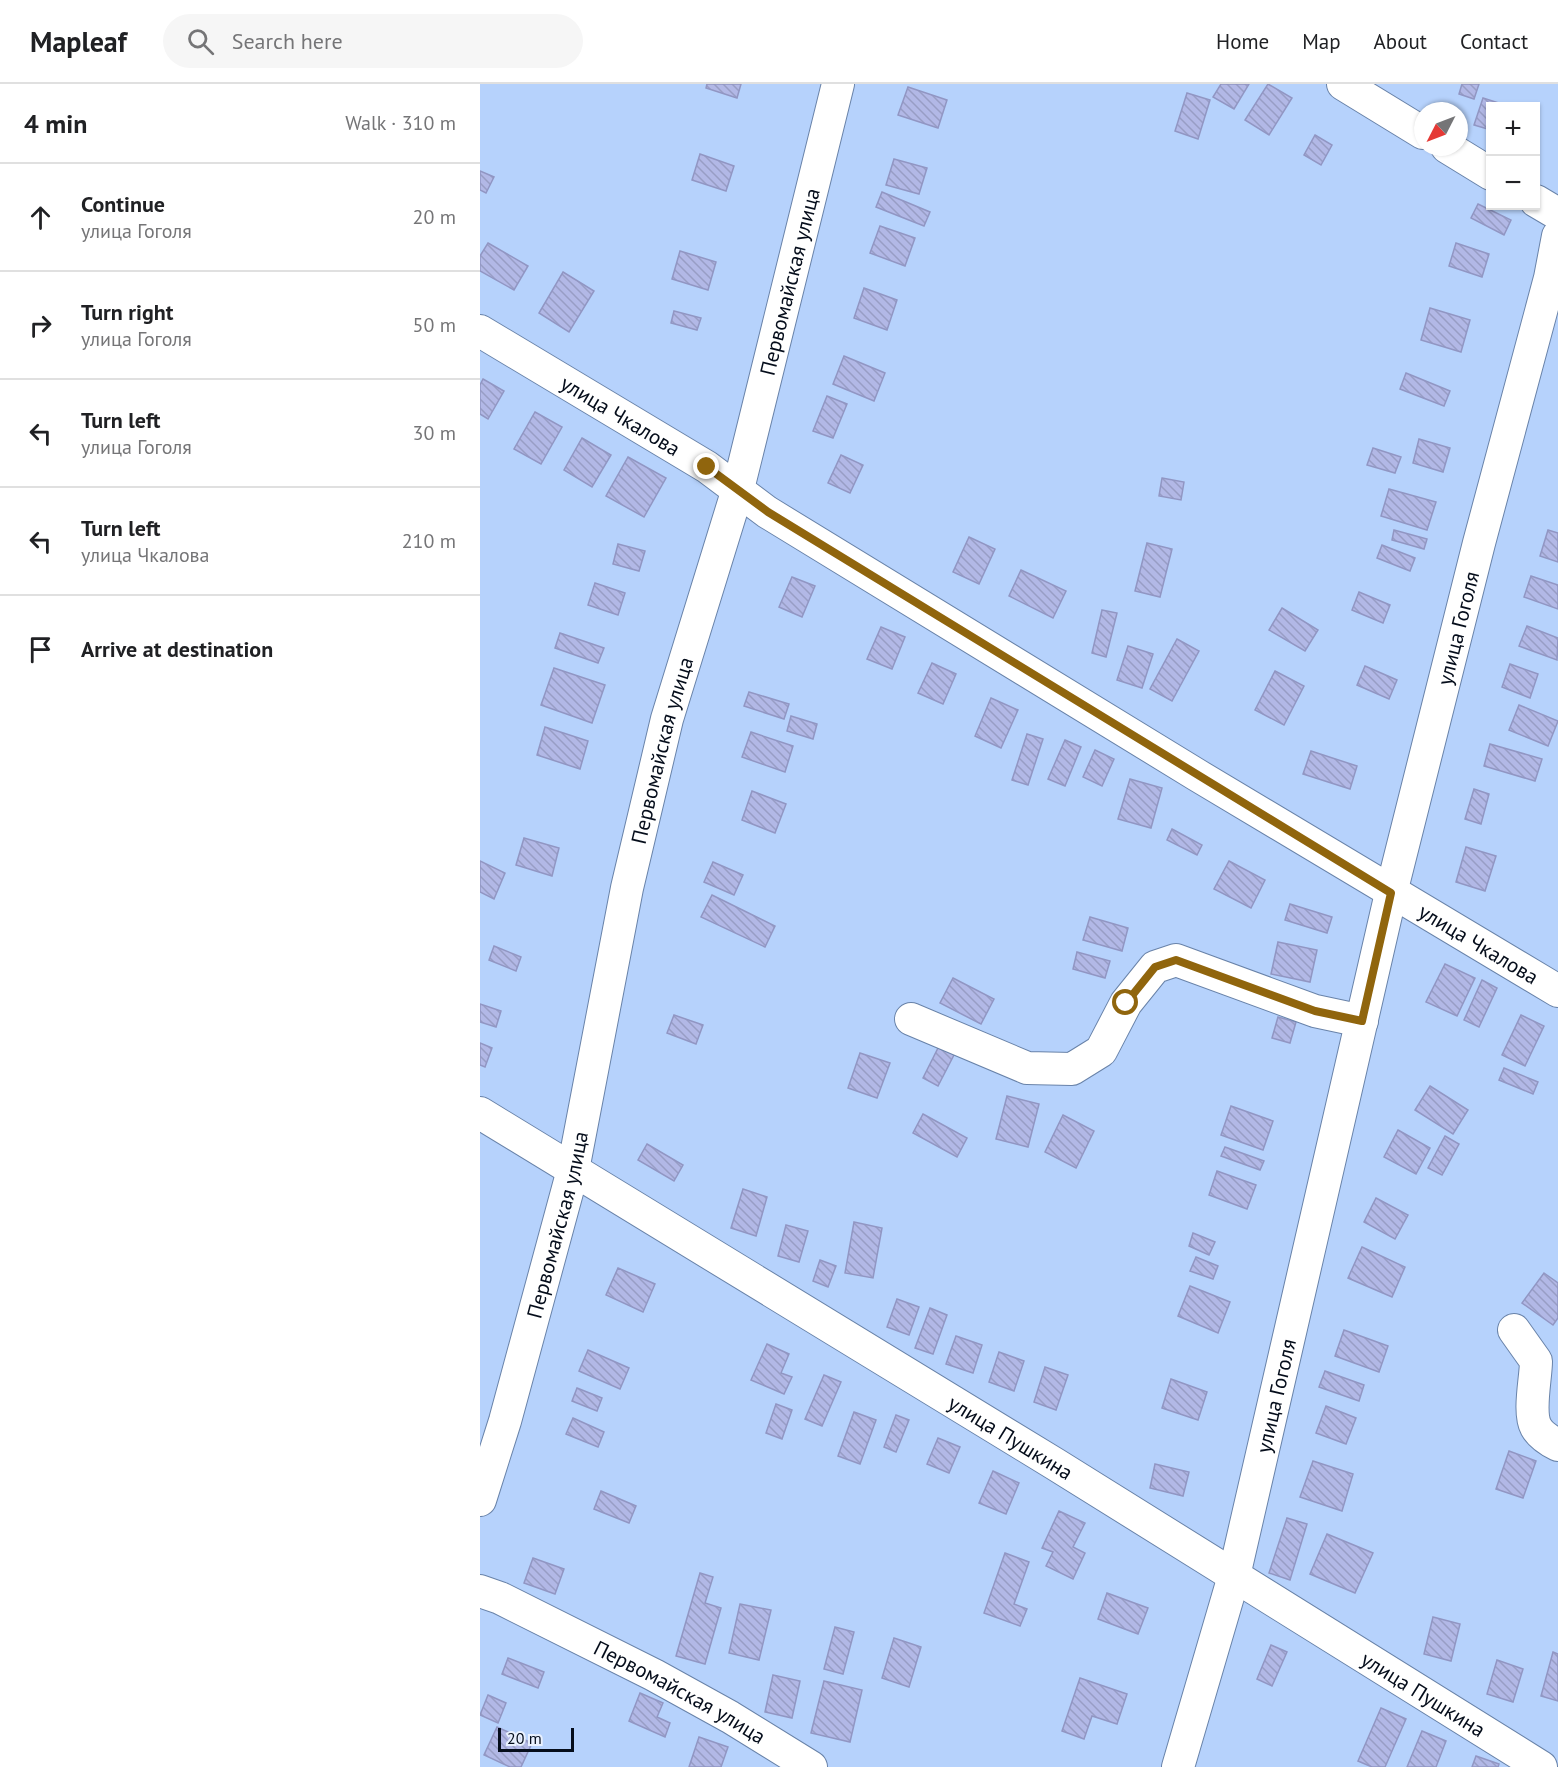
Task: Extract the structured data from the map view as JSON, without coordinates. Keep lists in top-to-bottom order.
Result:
{
  "streets": {
    "street": [
      "Первомайская улица",
      "улица Чкалова",
      "улица Гоголя",
      "улица Пушкина"
    ]
  },
  "crossings": [
    ["Первомайская улица", "улица Чкалова"],
    ["Первомайская улица", "улица Пушкина"],
    ["улица Чкалова", "улица Гоголя"],
    ["улица Гоголя", "улица Пушкина"]
  ],
  "scale_bar": "20 m",
  "north": "bottom left",
  "page": {
    "header": "Mapleaf",
    "search": "Search here",
    "nav": [
      "Home",
      "Map",
      "About",
      "Contact"
    ],
    "heading": ["4 min", "Walk · 310 m"],
    "map_buttons": ["+", "−"],
    "list": [
      ["Continue", "улица Гоголя", "20 m"],
      ["Turn right", "улица Гоголя", "50 m"],
      ["Turn left", "улица Гоголя", "30 m"],
      ["Turn left", "улица Чкалова", "210 m"],
      "Arrive at destination"
    ],
    "scale": "20 m"
  }
}
